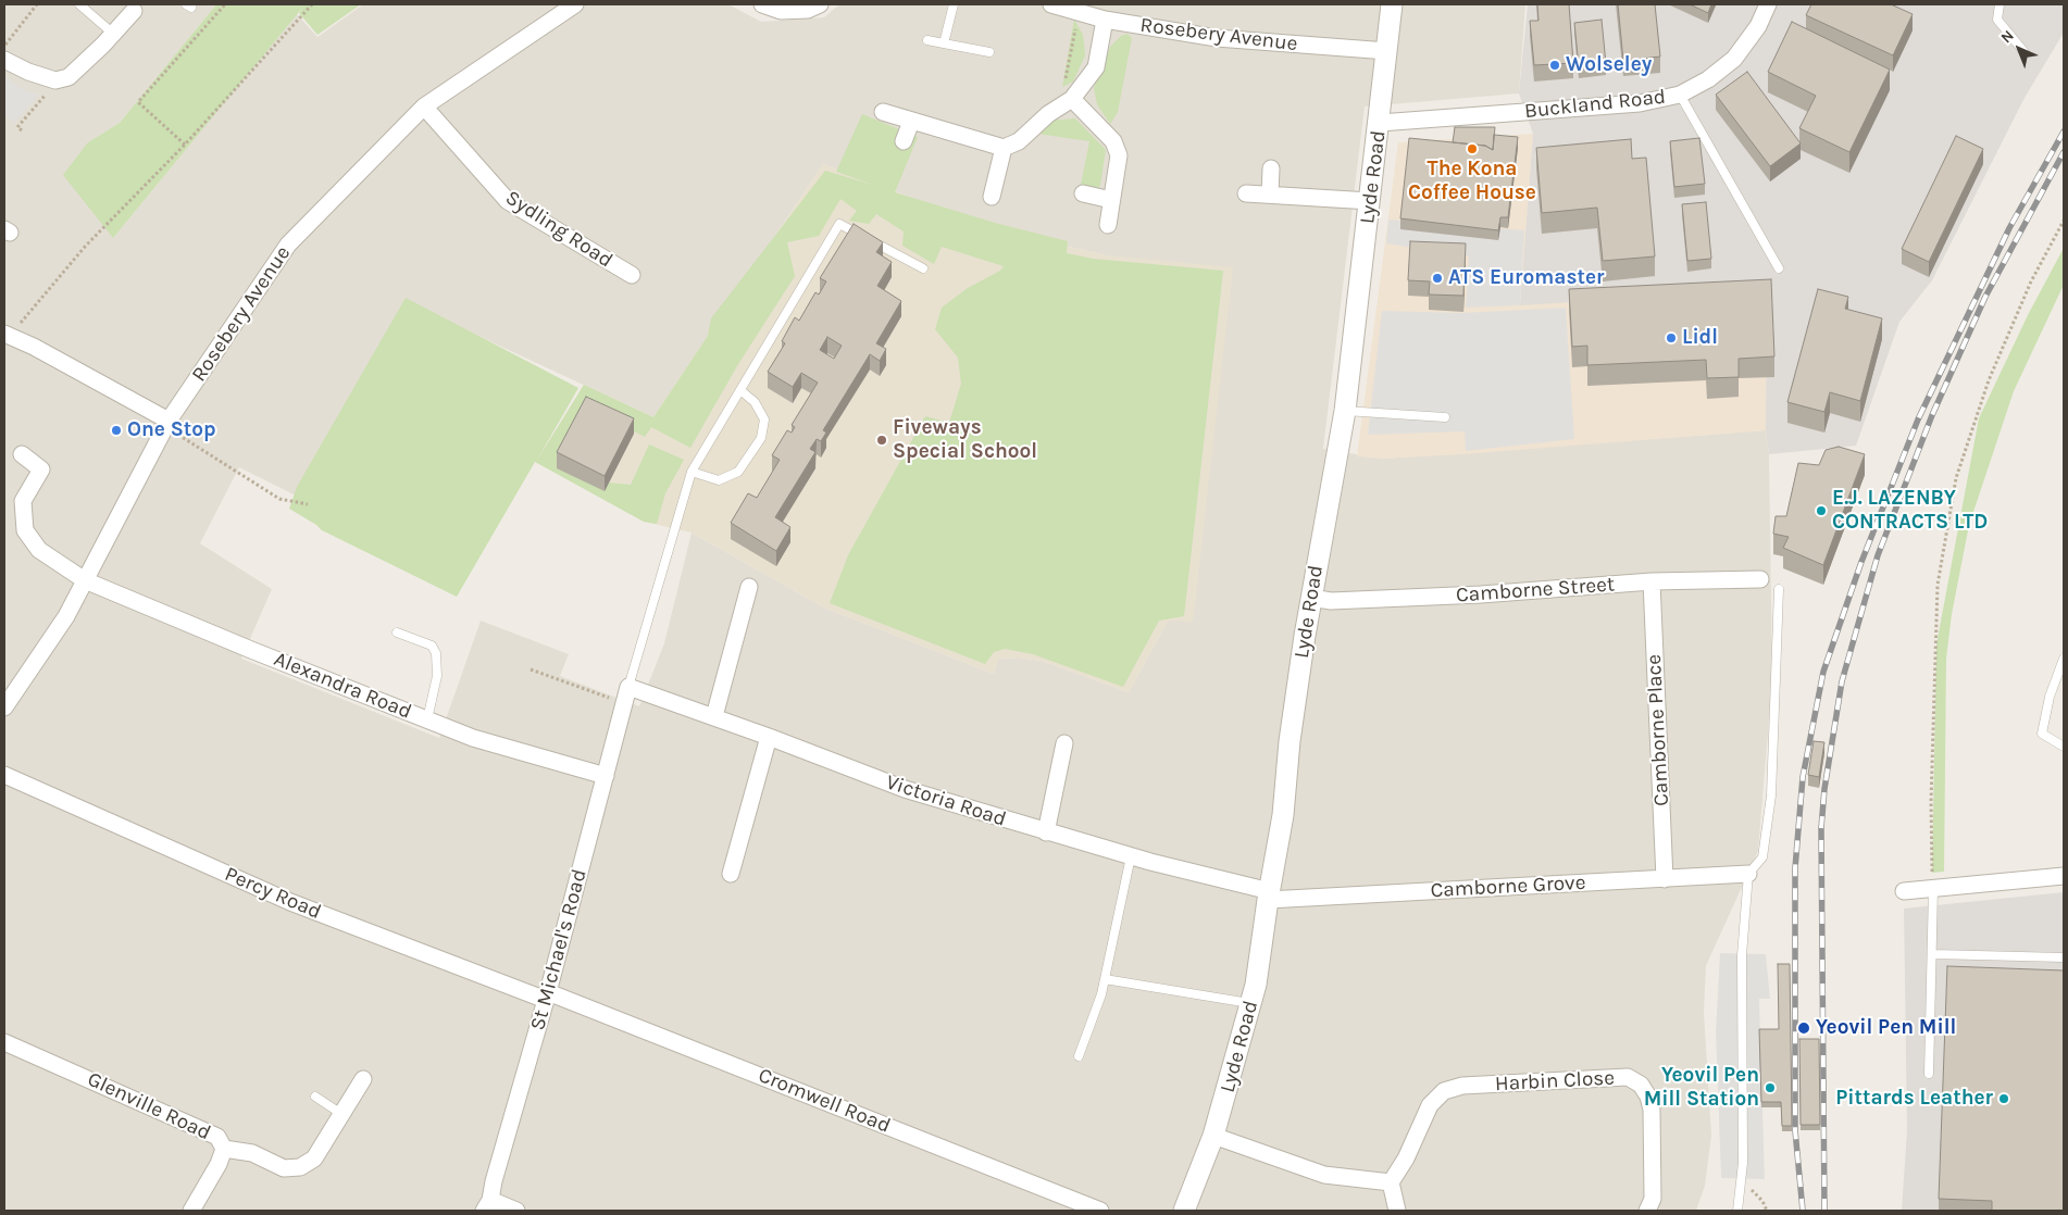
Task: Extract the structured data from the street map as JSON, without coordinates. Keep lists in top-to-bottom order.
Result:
{
  "streets": {
    "street": [
      "Rosebery Avenue",
      "Buckland Road",
      "Lyde Road",
      "Sydling Road",
      "Camborne Street",
      "Alexandra Road",
      "Camborne Place",
      "Victoria Road",
      "Camborne Grove",
      "Percy Road",
      "St Michael's Road",
      "Harbin Close",
      "Cromwell Road",
      "Glenville Road"
    ]
  },
  "crossings": [
    ["Rosebery Avenue", "Lyde Road"],
    ["Rosebery Avenue", "Sydling Road"],
    ["Rosebery Avenue", "Alexandra Road"],
    ["Buckland Road", "Lyde Road"],
    ["Lyde Road", "Camborne Street"],
    ["Lyde Road", "Victoria Road"],
    ["Lyde Road", "Camborne Grove"],
    ["Camborne Street", "Camborne Place"],
    ["Alexandra Road", "St Michael's Road"],
    ["Camborne Place", "Camborne Grove"],
    ["Victoria Road", "Camborne Grove"],
    ["Victoria Road", "St Michael's Road"],
    ["Percy Road", "St Michael's Road"],
    ["Percy Road", "Cromwell Road"],
    ["St Michael's Road", "Cromwell Road"]
  ],
  "places": [
    "Wolseley",
    "The Kona Coffee House",
    "ATS Euromaster",
    "Lidl",
    "One Stop",
    "Fiveways Special School",
    "E.J. LAZENBY CONTRACTS LTD",
    "Yeovil Pen Mill",
    "Yeovil Pen Mill Station",
    "Pittards Leather"
  ],
  "north": "top left"
}
